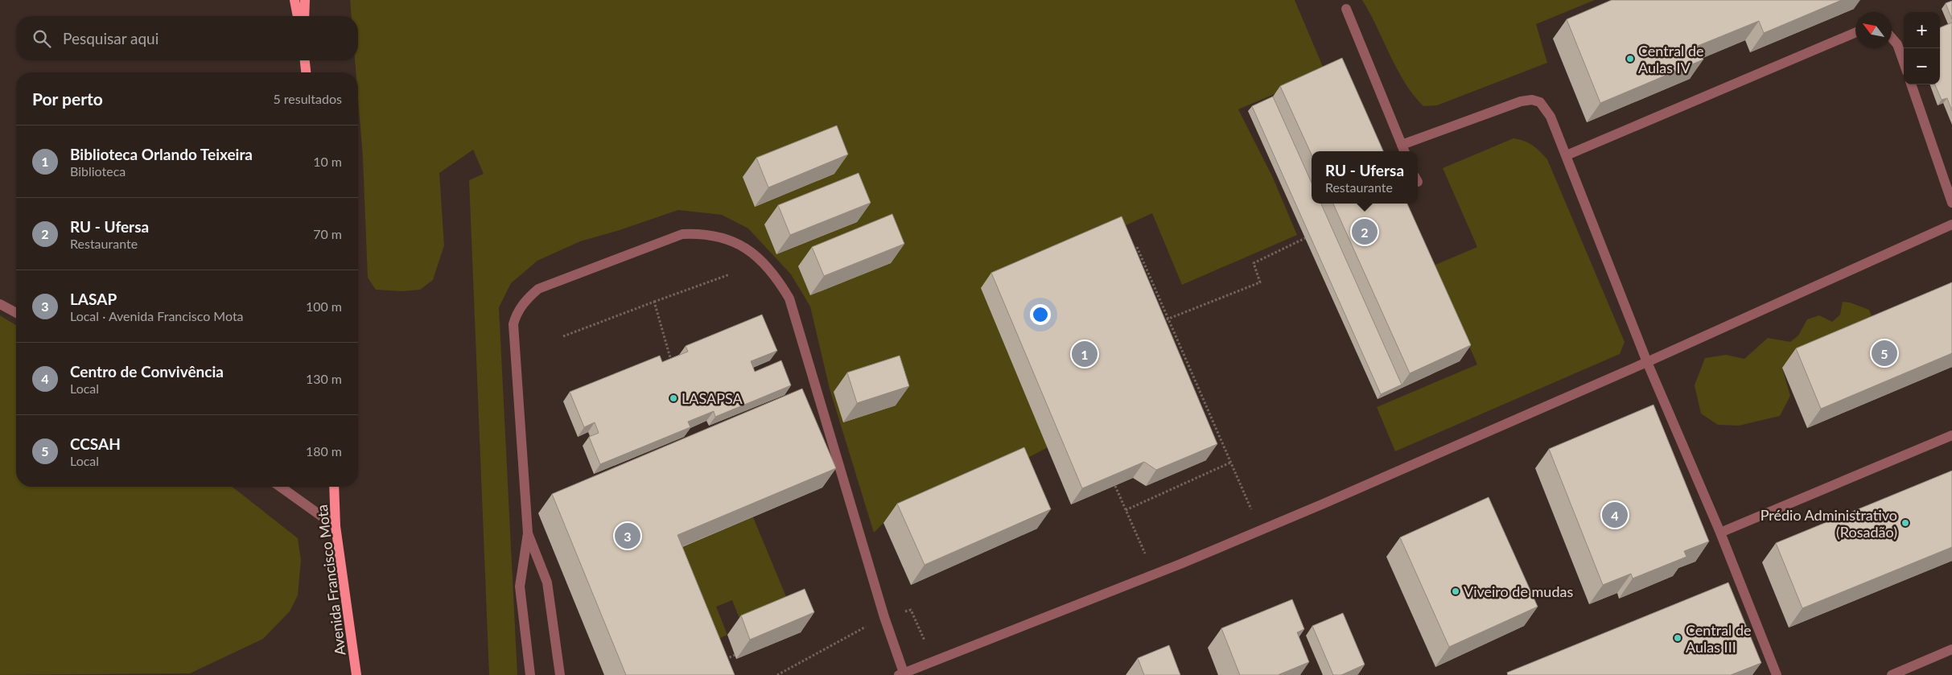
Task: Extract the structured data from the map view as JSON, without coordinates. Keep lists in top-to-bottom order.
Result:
{
  "streets": {
    "main road": ["Avenida Francisco Mota"]
  },
  "places": [
    "Central de Aulas IV",
    "LASAPSA",
    "Prédio Administrativo (Rosadão)",
    "Viveiro de mudas",
    "Central de Aulas III"
  ],
  "north": "top left",
  "page": {
    "map_buttons": ["+", "−"],
    "search": "Pesquisar aqui",
    "heading": ["Por perto", "5 resultados"],
    "list": [
      {
        "mark": "1",
        "name": "Biblioteca Orlando Teixeira",
        "note": "Biblioteca",
        "value": "10 m"
      },
      {
        "mark": "2",
        "name": "RU - Ufersa",
        "note": "Restaurante",
        "value": "70 m"
      },
      {
        "mark": "3",
        "name": "LASAP",
        "note": "Local · Avenida Francisco Mota",
        "value": "100 m"
      },
      {
        "mark": "4",
        "name": "Centro de Convivência",
        "note": "Local",
        "value": "130 m"
      },
      {
        "mark": "5",
        "name": "CCSAH",
        "note": "Local",
        "value": "180 m"
      }
    ],
    "popup": ["RU - Ufersa", "Restaurante"],
    "pins": [
      "2",
      "5",
      "1",
      "4",
      "3"
    ]
  }
}
